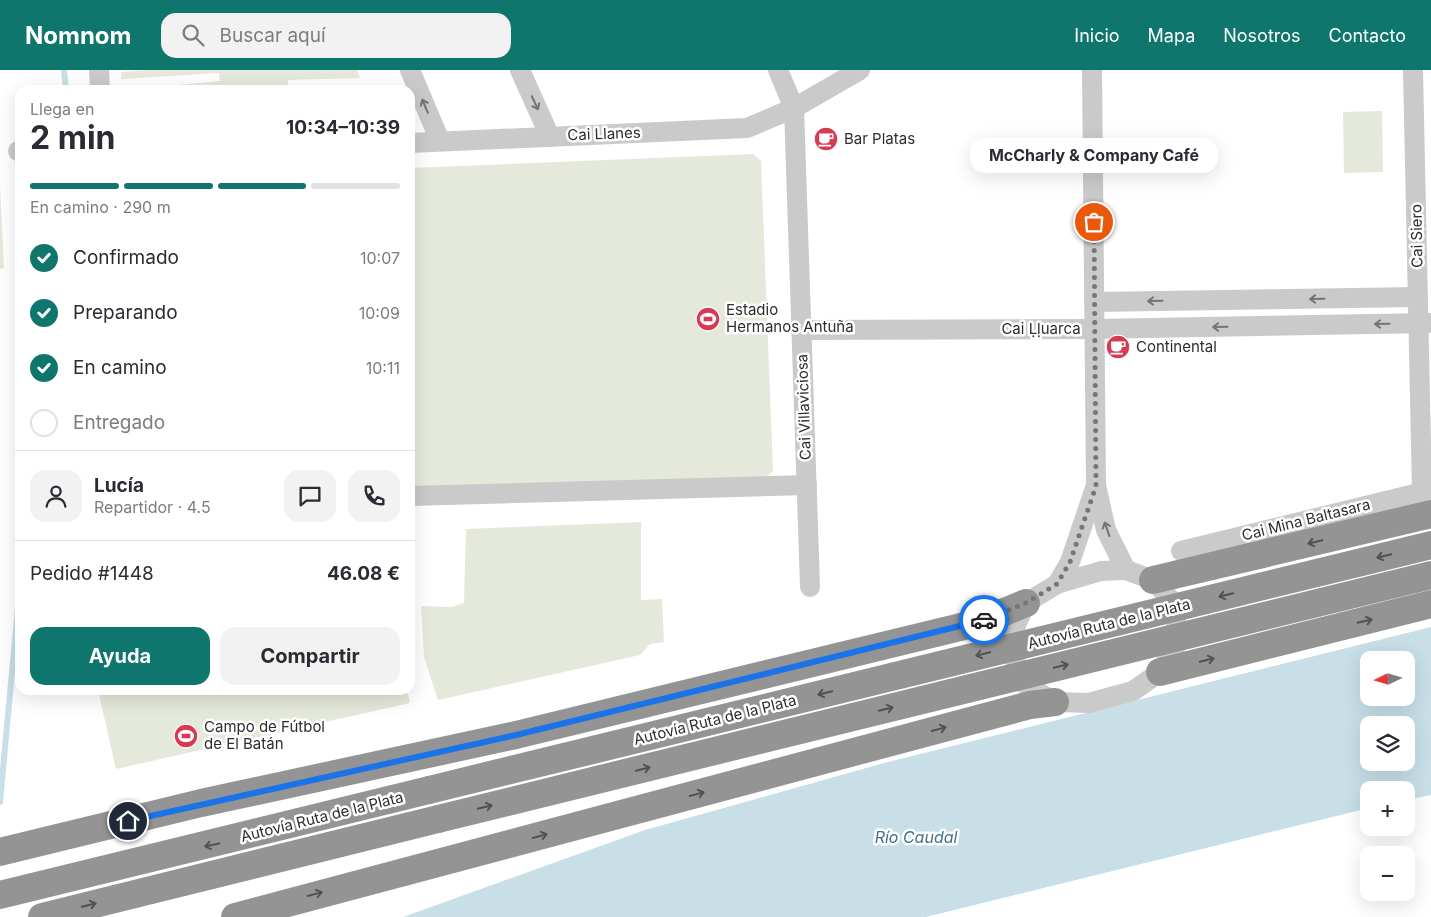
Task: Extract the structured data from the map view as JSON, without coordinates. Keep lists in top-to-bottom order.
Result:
{
  "streets": {
    "highway": ["Autovía Ruta de la Plata"],
    "street": [
      "Cai Llanes",
      "Cai Siero",
      "Cai Ḷḷuarca",
      "Cai Villaviciosa",
      "Cai Mina Baltasara"
    ]
  },
  "crossings": [
    ["Cai Llanes", "Cai Villaviciosa"],
    ["Cai Siero", "Cai Ḷḷuarca"],
    ["Cai Siero", "Cai Mina Baltasara"],
    ["Cai Ḷḷuarca", "Cai Villaviciosa"]
  ],
  "water": ["Río Caudal"],
  "places": {
    "cafe": ["Bar Platas", "Continental"],
    "other": ["McCharly & Company Café"],
    "sports": ["Estadio Hermanos Antuña", "Campo de Fútbol de El Batán"]
  },
  "north": "left",
  "page": {
    "header": "Nomnom",
    "search": "Buscar aquí",
    "nav": [
      "Inicio",
      "Mapa",
      "Nosotros",
      "Contacto"
    ],
    "heading": ["2 min", "Llega en", "10:34–10:39"],
    "panel": [
      "Lucía",
      "Repartidor · 4.5",
      "Pedido #1448",
      "46.08 €"
    ],
    "bubble": "McCharly & Company Café",
    "bar": "En camino · 290 m",
    "list": [
      ["Confirmado", "10:07"],
      ["Preparando", "10:09"],
      ["En camino", "10:11"],
      "Entregado"
    ],
    "buttons": ["Ayuda", "Compartir"],
    "map_buttons": ["+", "−"]
  }
}
